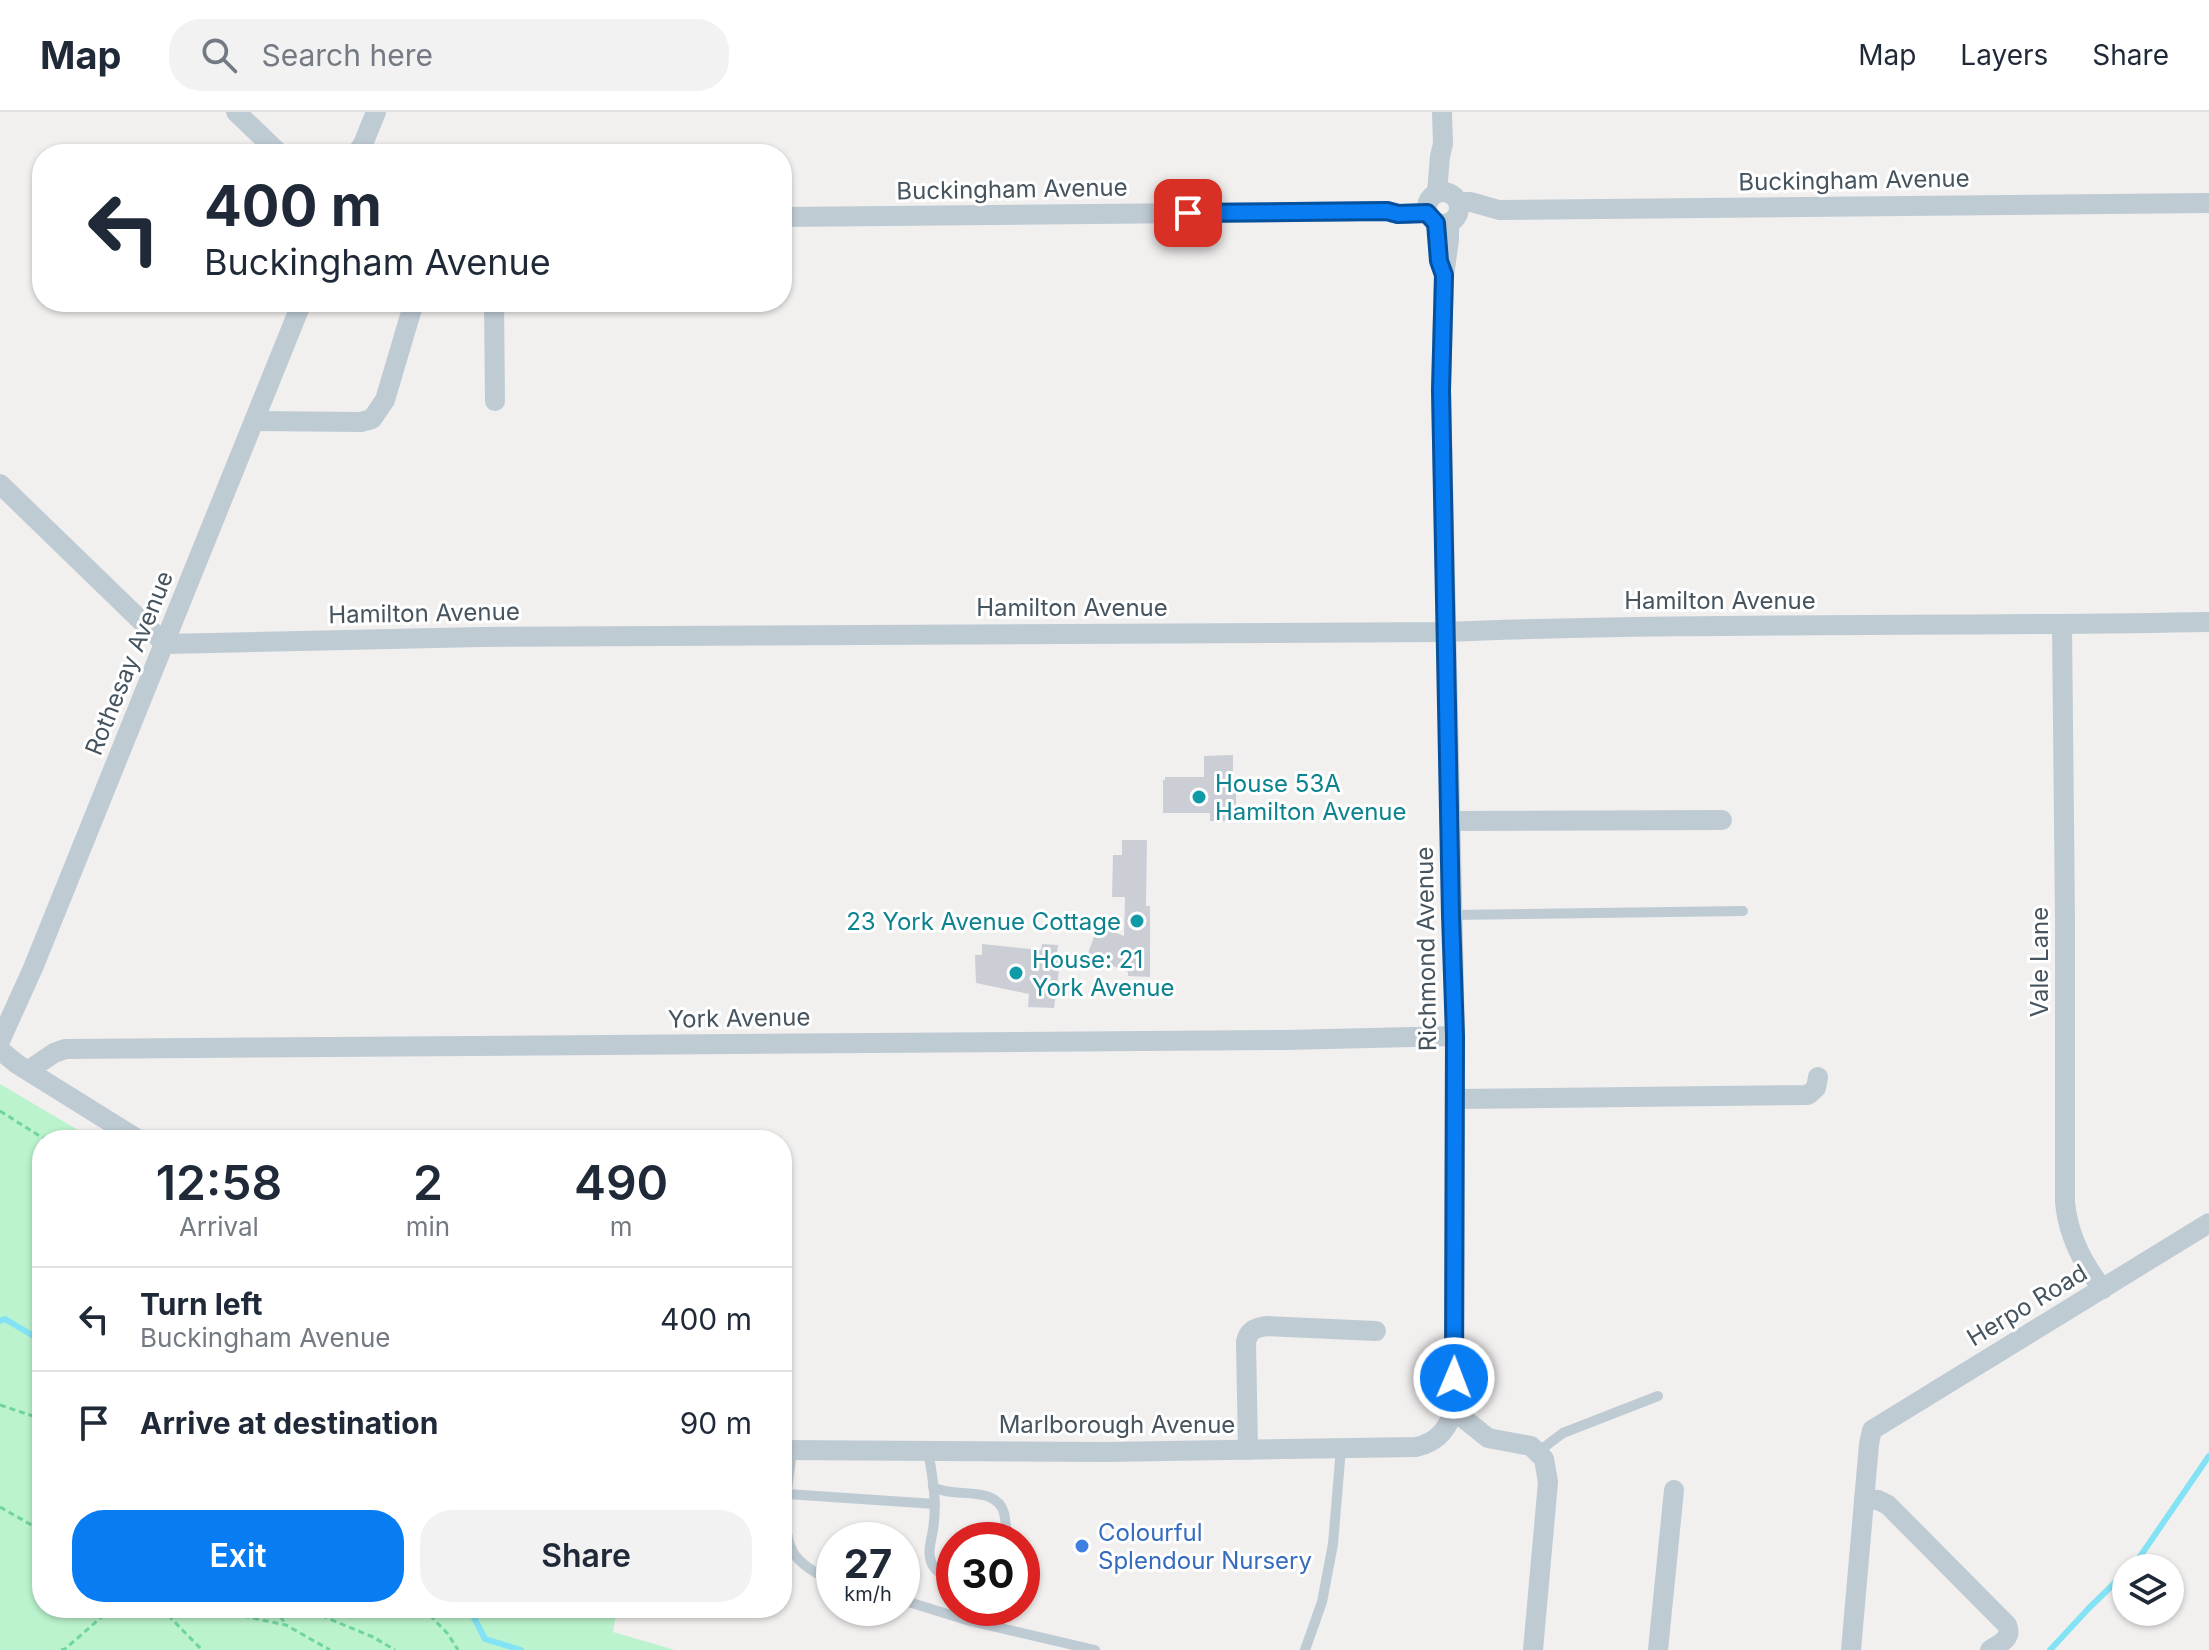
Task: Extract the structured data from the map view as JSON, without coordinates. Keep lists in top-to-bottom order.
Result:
{
  "streets": {
    "street": [
      "Buckingham Avenue",
      "Hamilton Avenue",
      "Rothesay Avenue",
      "Richmond Avenue",
      "Vale Lane",
      "York Avenue",
      "Herpo Road",
      "Marlborough Avenue"
    ]
  },
  "crossings": [
    ["Buckingham Avenue", "Richmond Avenue"],
    ["Hamilton Avenue", "Rothesay Avenue"],
    ["Hamilton Avenue", "Richmond Avenue"],
    ["Hamilton Avenue", "Vale Lane"],
    ["Richmond Avenue", "York Avenue"],
    ["Richmond Avenue", "Marlborough Avenue"],
    ["Vale Lane", "Herpo Road"]
  ],
  "places": [
    "House 53A Hamilton Avenue",
    "23 York Avenue Cottage",
    "House: 21 York Avenue",
    "Colourful Splendour Nursery"
  ],
  "page": {
    "header": "Map",
    "search": "Search here",
    "nav": ["Map", "Layers", "Share"],
    "turn": ["400 m", "Buckingham Avenue"],
    "eta": [
      "12:58",
      "Arrival",
      "2",
      "min",
      "490",
      "m"
    ],
    "list": [
      {
        "name": "Turn left",
        "note": "Buckingham Avenue",
        "value": "400 m"
      },
      {
        "name": "Arrive at destination",
        "value": "90 m"
      }
    ],
    "buttons": ["Exit", "Share"],
    "speed": "27 km/h",
    "limit": "30"
  }
}
